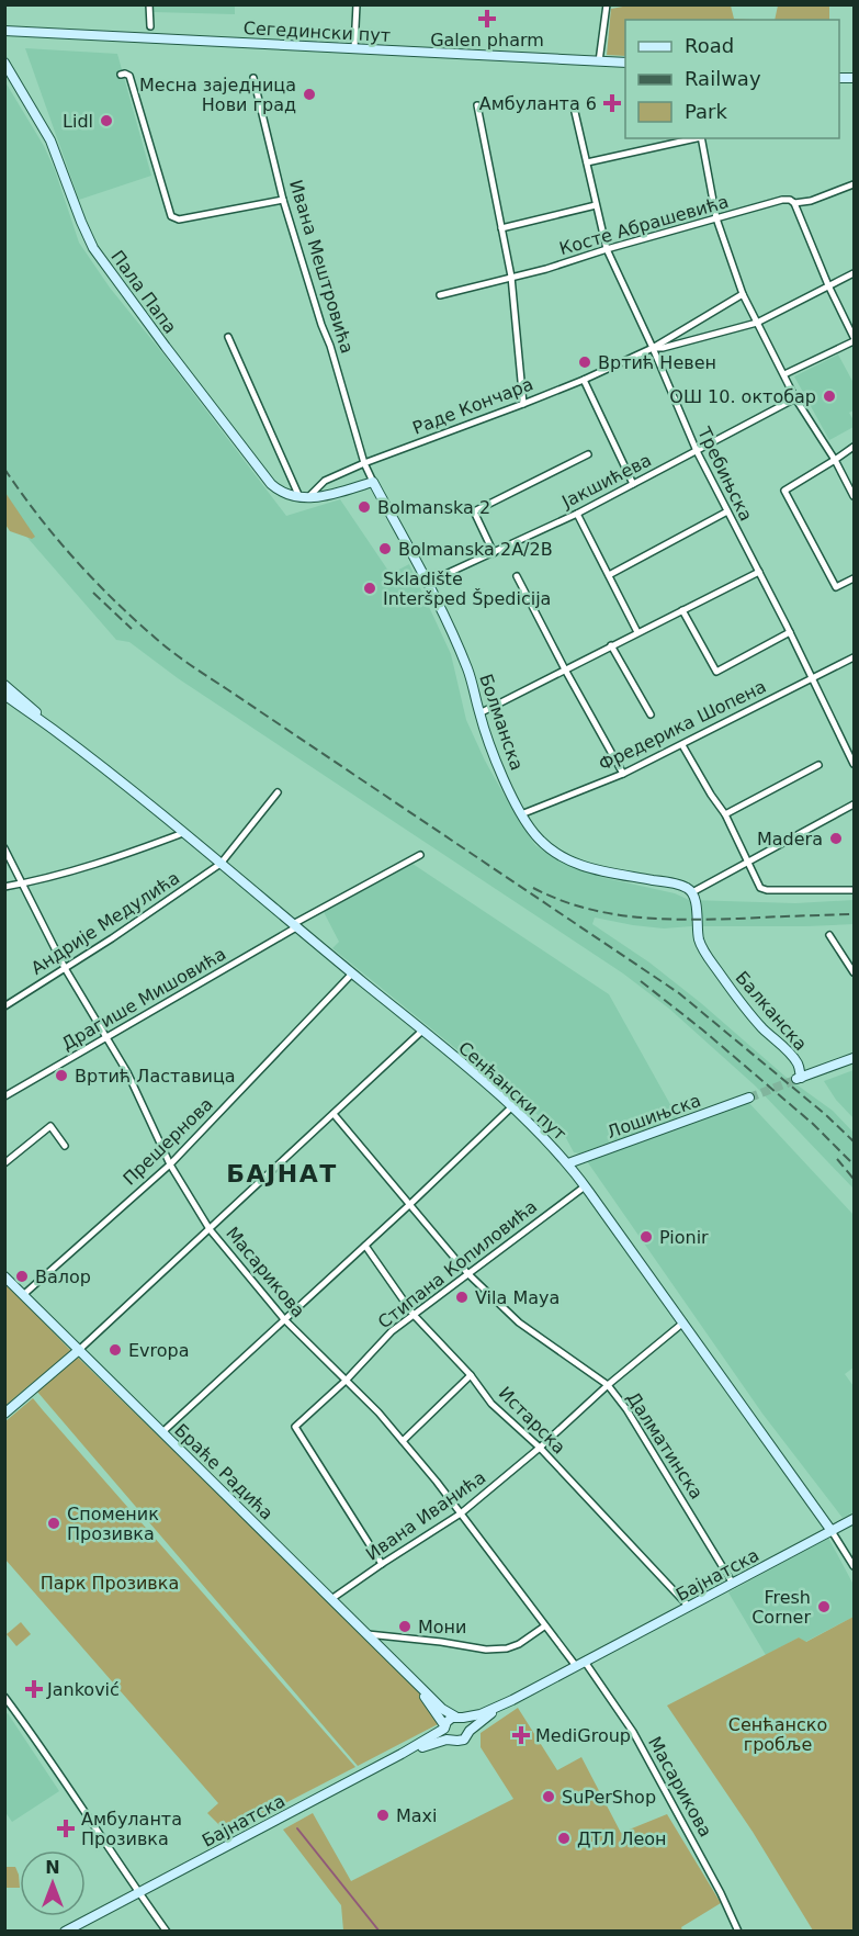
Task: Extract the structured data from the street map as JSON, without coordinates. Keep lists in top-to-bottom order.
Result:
{
  "streets": {
    "main road": [
      "Сегедински пут",
      "Пала Папа",
      "Болманска",
      "Балканска",
      "Сенћански пут",
      "Лошињска",
      "Браће Радића",
      "Бајнатска"
    ],
    "street": [
      "Косте Абрашевића",
      "Ивана Мештровића",
      "Раде Кончара",
      "Требињска",
      "Јакшићева",
      "Фредерика Шопена",
      "Андрије Медулића",
      "Драгише Мишовића",
      "Прешернова",
      "Стипана Копиловића",
      "Масарикова",
      "Истарска",
      "Далматинска",
      "Ивана Иванића"
    ]
  },
  "crossings": [
    ["Косте Абрашевића", "Требињска"],
    ["Ивана Мештровића", "Раде Кончара"],
    ["Ивана Мештровића", "Болманска"],
    ["Пала Папа", "Раде Кончара"],
    ["Раде Кончара", "Требињска"],
    ["Раде Кончара", "Болманска"],
    ["Требињска", "Јакшићева"],
    ["Требињска", "Фредерика Шопена"],
    ["Јакшићева", "Болманска"],
    ["Болманска", "Фредерика Шопена"],
    ["Болманска", "Балканска"],
    ["Андрије Медулића", "Сенћански пут"],
    ["Андрије Медулића", "Масарикова"],
    ["Драгише Мишовића", "Сенћански пут"],
    ["Драгише Мишовића", "Масарикова"],
    ["Сенћански пут", "Лошињска"],
    ["Сенћански пут", "Прешернова"],
    ["Сенћански пут", "Стипана Копиловића"],
    ["Сенћански пут", "Ивана Иванића"],
    ["Сенћански пут", "Бајнатска"],
    ["Прешернова", "Масарикова"],
    ["Прешернова", "Браће Радића"],
    ["Стипана Копиловића", "Масарикова"],
    ["Стипана Копиловића", "Истарска"],
    ["Стипана Копиловића", "Далматинска"],
    ["Стипана Копиловића", "Ивана Иванића"],
    ["Масарикова", "Ивана Иванића"],
    ["Масарикова", "Бајнатска"],
    ["Истарска", "Ивана Иванића"],
    ["Истарска", "Бајнатска"],
    ["Далматинска", "Ивана Иванића"],
    ["Далматинска", "Бајнатска"],
    ["Браће Радића", "Ивана Иванића"],
    ["Браће Радића", "Бајнатска"]
  ],
  "districts": ["БАЈНАТ"],
  "parks": ["Парк Прозивка", "Сенћанско гробље"],
  "places": {
    "health": [
      "Galen pharm",
      "Амбуланта 6",
      "Janković",
      "MediGroup",
      "Амбуланта Прозивка"
    ],
    "other": [
      "Месна заједница Нови град",
      "Lidl",
      "Вртић Невен",
      "ОШ 10. октобар",
      "Bolmanska 2",
      "Bolmanska 2A/2B",
      "Skladište Interšped Špedicija",
      "Madera",
      "Вртић Ластавица",
      "Pionir",
      "Валор",
      "Vila Maya",
      "Evropa",
      "Споменик Прозивка",
      "Fresh Corner",
      "Мони",
      "SuPerShop",
      "Maxi",
      "ДТЛ Леон"
    ]
  },
  "legend": ["Road", "Railway", "Park"],
  "north": "top"
}
